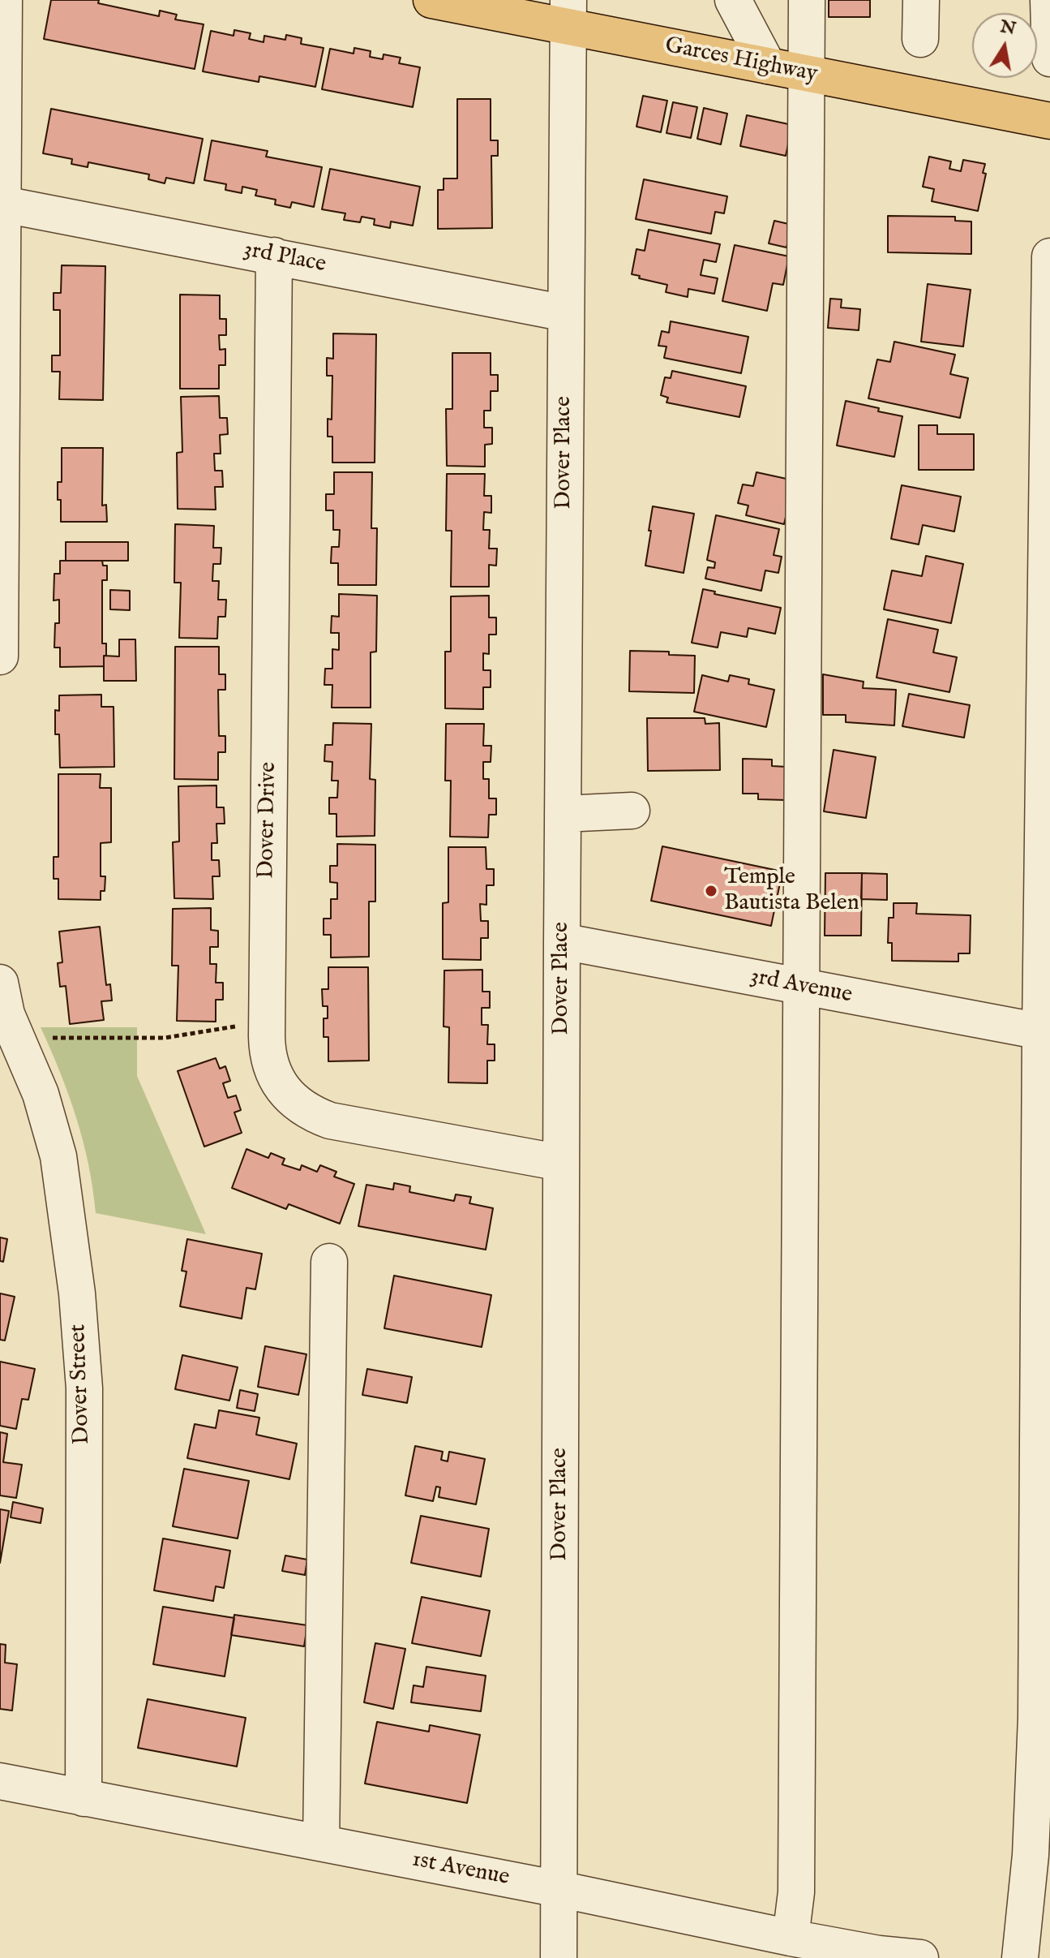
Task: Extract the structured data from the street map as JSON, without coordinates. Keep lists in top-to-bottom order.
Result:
{
  "streets": {
    "main road": ["Garces Highway"],
    "street": [
      "3rd Place",
      "Dover Place",
      "Dover Drive",
      "3rd Avenue",
      "Dover Street",
      "1st Avenue"
    ]
  },
  "crossings": [
    ["Garces Highway", "Dover Place"],
    ["3rd Place", "Dover Place"],
    ["3rd Place", "Dover Drive"],
    ["Dover Place", "Dover Drive"],
    ["Dover Place", "3rd Avenue"],
    ["Dover Place", "1st Avenue"],
    ["Dover Street", "1st Avenue"]
  ],
  "places": ["Temple Bautista Belen"],
  "north": "top"
}
